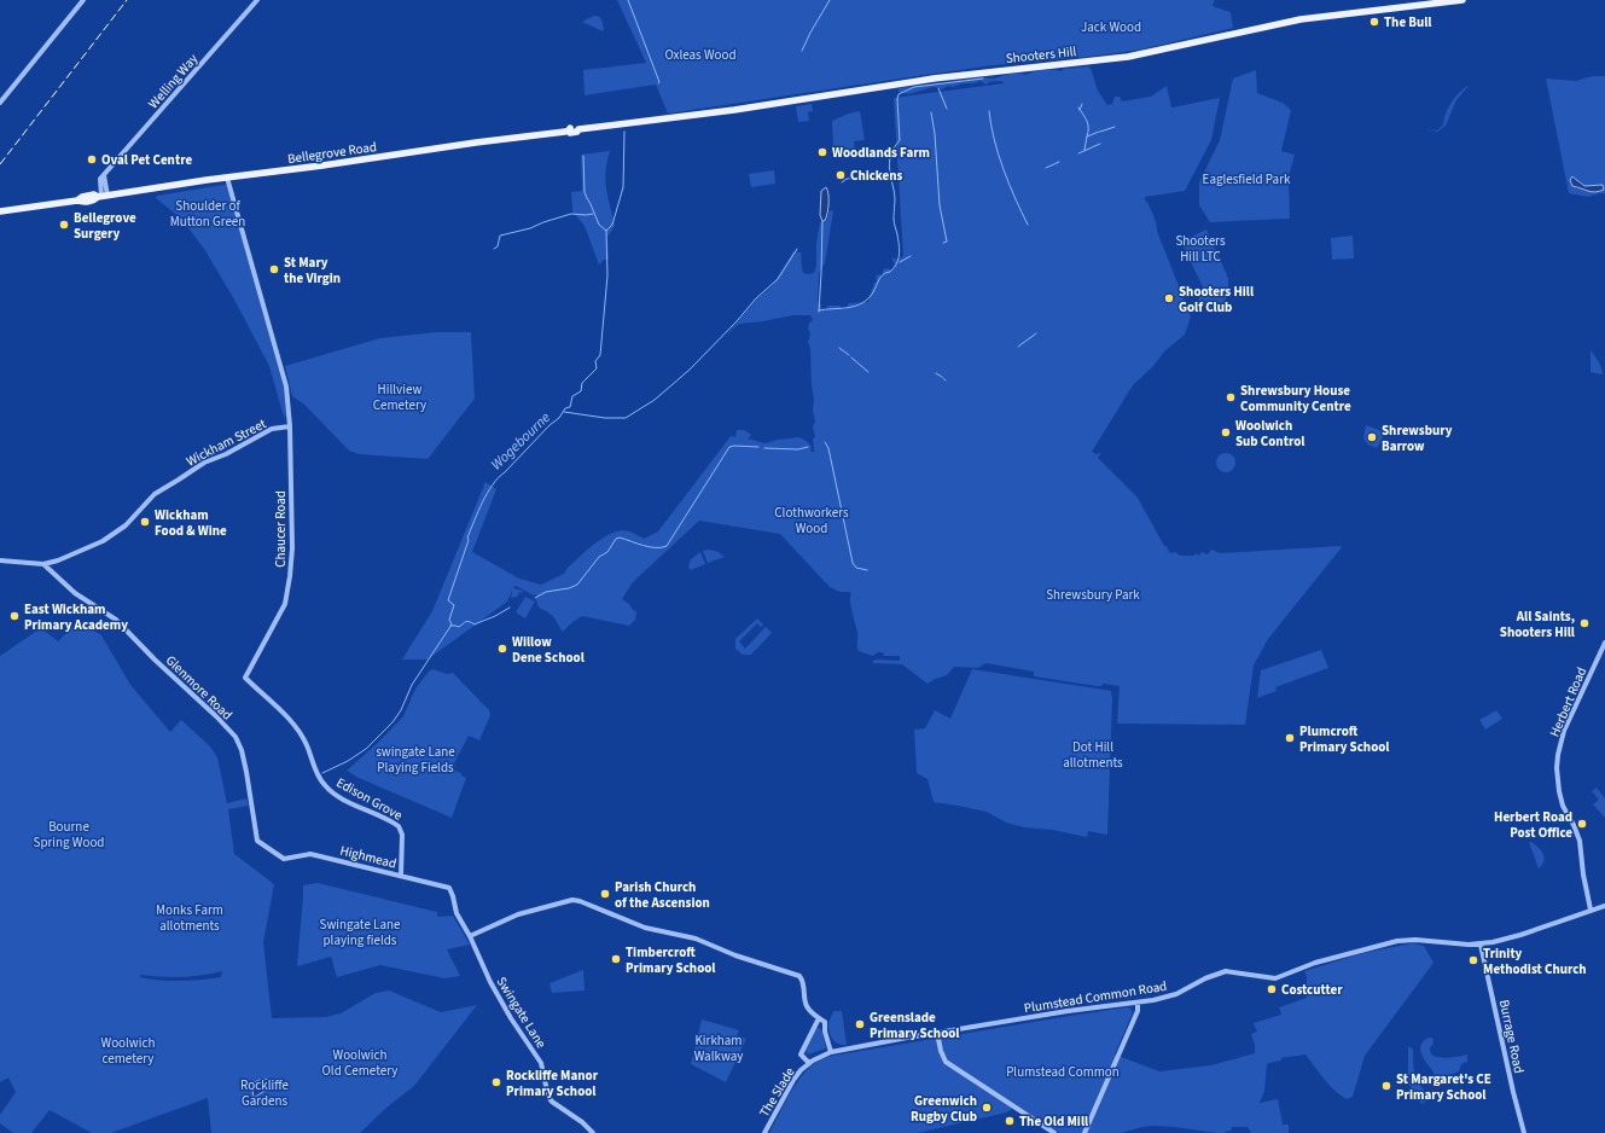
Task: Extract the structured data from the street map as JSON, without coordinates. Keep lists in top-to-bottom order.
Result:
{
  "streets": {
    "main road": ["Shooters Hill", "Bellegrove Road"],
    "street": [
      "Welling Way",
      "Wickham Street",
      "Chaucer Road",
      "Glenmore Road",
      "Herbert Road",
      "Edison Grove",
      "Highmead",
      "Plumstead Common Road",
      "Swingate Lane",
      "Burrage Road",
      "The Slade"
    ]
  },
  "crossings": [
    ["Shooters Hill", "Bellegrove Road"],
    ["Welling Way", "Bellegrove Road"],
    ["Wickham Street", "Chaucer Road"],
    ["Wickham Street", "Glenmore Road"],
    ["Chaucer Road", "Edison Grove"],
    ["Glenmore Road", "Highmead"],
    ["Herbert Road", "Plumstead Common Road"],
    ["Edison Grove", "Highmead"],
    ["Highmead", "Swingate Lane"],
    ["Plumstead Common Road", "Burrage Road"],
    ["Plumstead Common Road", "The Slade"]
  ],
  "water": ["Wogebourne"],
  "parks": [
    "Jack Wood",
    "Oxleas Wood",
    "Eaglesfield Park",
    "Shoulder of Mutton Green",
    "Shooters Hill LTC",
    "Hillview Cemetery",
    "Clothworkers Wood",
    "Shrewsbury Park",
    "Dot Hill allotments",
    "swingate Lane Playing Fields",
    "Bourne Spring Wood",
    "Monks Farm allotments",
    "Swingate Lane playing fields",
    "Kirkham Walkway",
    "Woolwich cemetery",
    "Woolwich Old Cemetery",
    "Plumstead Common",
    "Rockliffe Gardens"
  ],
  "places": [
    "The Bull",
    "Woodlands Farm",
    "Oval Pet Centre",
    "Chickens",
    "Bellegrove Surgery",
    "St Mary the Virgin",
    "Shooters Hill Golf Club",
    "Shrewsbury House Community Centre",
    "Woolwich Sub Control",
    "Shrewsbury Barrow",
    "Wickham Food & Wine",
    "East Wickham Primary Academy",
    "All Saints, Shooters Hill",
    "Willow Dene School",
    "Plumcroft Primary School",
    "Herbert Road Post Office",
    "Parish Church of the Ascension",
    "Timbercroft Primary School",
    "Trinity Methodist Church",
    "Costcutter",
    "Greenslade Primary School",
    "Rockliffe Manor Primary School",
    "St Margaret's CE Primary School",
    "Greenwich Rugby Club",
    "The Old Mill"
  ]
}
